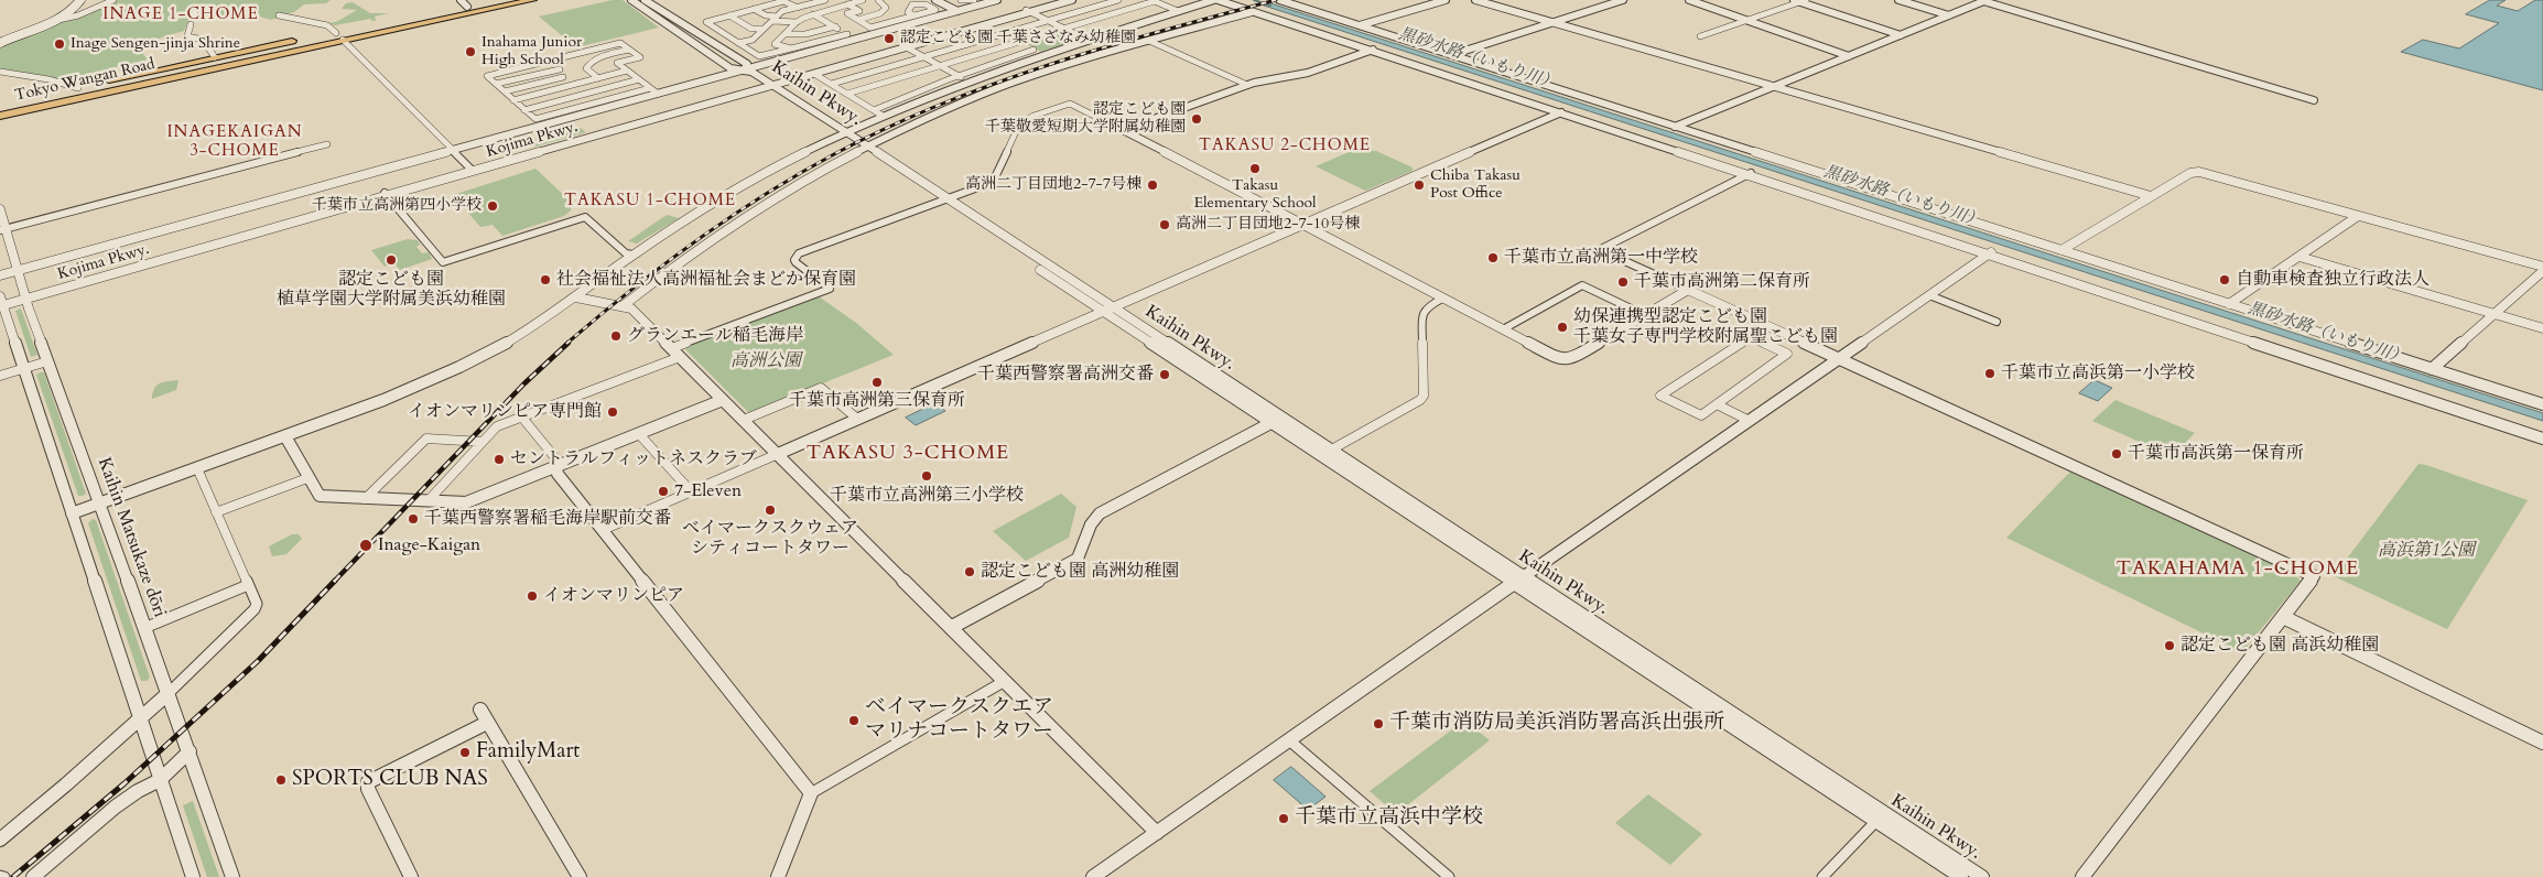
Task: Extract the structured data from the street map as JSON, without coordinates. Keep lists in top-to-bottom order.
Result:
{
  "streets": {
    "highway": ["Tokyo Wangan Road"],
    "street": ["Kaihin Pkwy.", "Kojima Pkwy.", "Kaihin Matsukaze dōri"]
  },
  "crossings": [
    ["Kaihin Pkwy.", "Kojima Pkwy."],
    ["Kojima Pkwy.", "Kaihin Matsukaze dōri"]
  ],
  "districts": [
    "INAGE 1-CHOME",
    "INAGEKAIGAN 3-CHOME",
    "TAKASU 2-CHOME",
    "TAKASU 1-CHOME",
    "TAKASU 3-CHOME",
    "TAKAHAMA 1-CHOME"
  ],
  "water": ["黒砂水路（いもり川）"],
  "parks": ["高洲公園", "高浜第1公園"],
  "places": [
    "認定こども園 千葉さざなみ幼稚園",
    "Inage Sengen-jinja Shrine",
    "Inahama Junior High School",
    "認定こども園 千葉敬愛短期大学附属幼稚園",
    "Takasu Elementary School",
    "高洲二丁目団地2-7-7号棟",
    "Chiba Takasu Post Office",
    "千葉市立高洲第四小学校",
    "高洲二丁目団地2-7-10号棟",
    "千葉市立高洲第一中学校",
    "認定こども園 植草学園大学附属美浜幼稚園",
    "社会福祉法人高洲福祉会まどか保育園",
    "自動車検査独立行政法人",
    "千葉市高洲第二保育所",
    "幼保連携型認定こども園 千葉女子専門学校附属聖こども園",
    "グランエール稲毛海岸",
    "千葉市立高浜第一小学校",
    "千葉西警察署高洲交番",
    "千葉市高洲第三保育所",
    "イオンマリンピア専門館",
    "千葉市高浜第一保育所",
    "セントラルフィットネスクラブ",
    "千葉市立高洲第三小学校",
    "7-Eleven",
    "ベイマークスクウェア シティコートタワー",
    "千葉西警察署稲毛海岸駅前交番",
    "Inage-Kaigan",
    "認定こども園 高洲幼稚園",
    "イオンマリンピア",
    "認定こども園 高浜幼稚園",
    "ベイマークスクエア マリナコートタワー",
    "千葉市消防局美浜消防署高浜出張所",
    "FamilyMart",
    "SPORTS CLUB NAS",
    "千葉市立高浜中学校"
  ]
}
